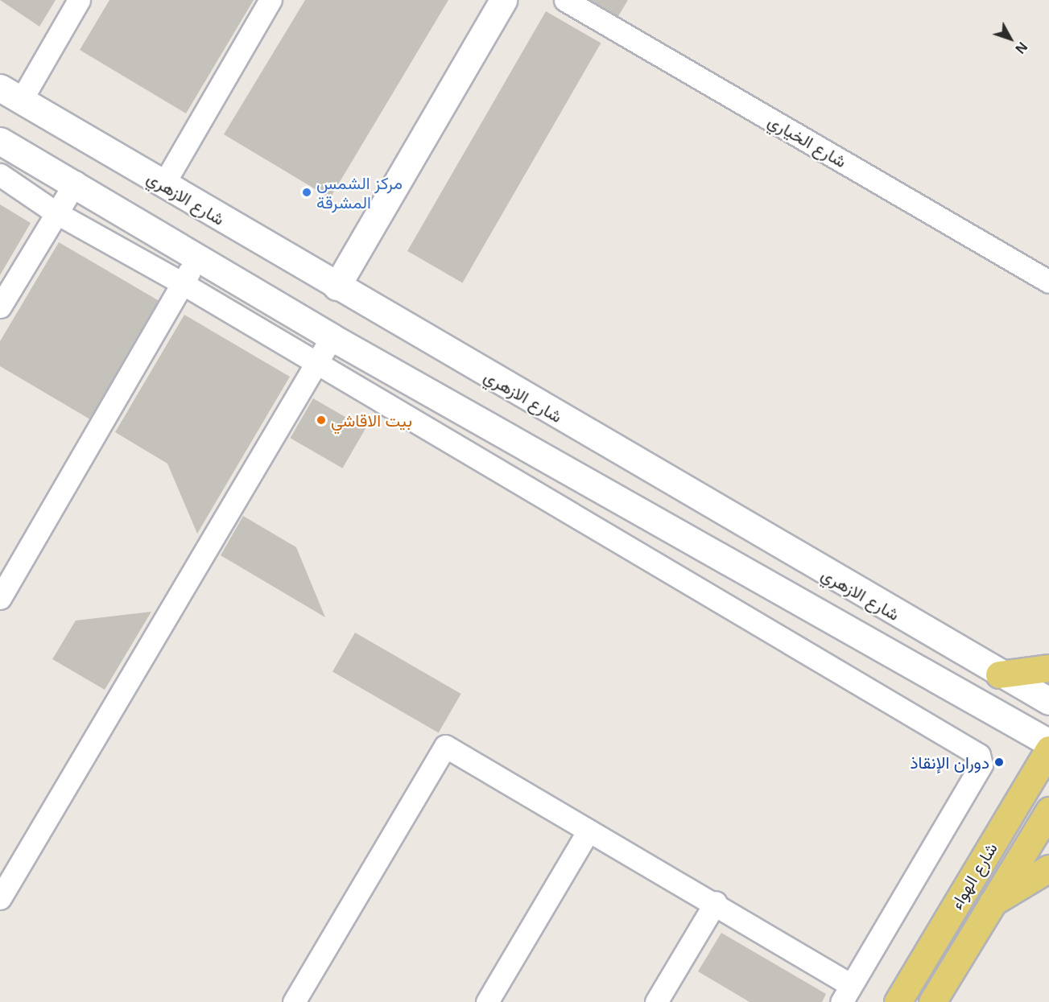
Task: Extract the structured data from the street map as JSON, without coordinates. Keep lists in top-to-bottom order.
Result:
{
  "streets": {
    "main road": ["شارع الهواء"],
    "street": ["شارع الخياري", "شارع الازهري"]
  },
  "places": ["مركز الشمس المشرقة", "بيت الاقاشي", "دوران الإنقاذ"],
  "north": "bottom right"
}
